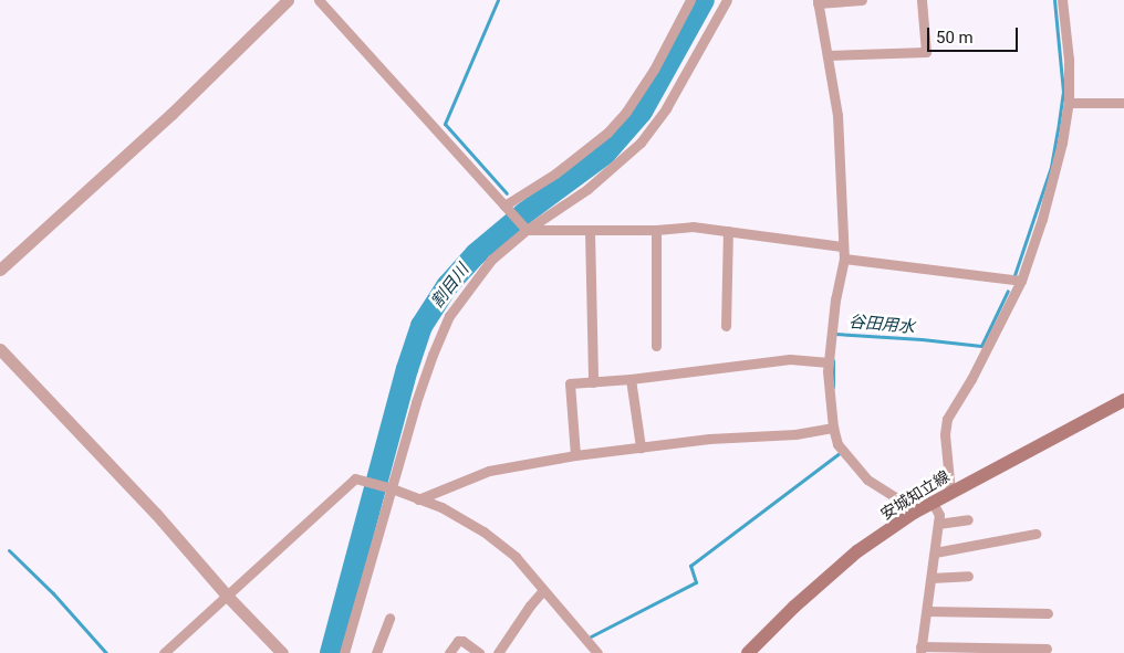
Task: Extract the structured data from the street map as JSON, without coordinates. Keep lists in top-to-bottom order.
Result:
{
  "streets": {
    "main road": ["安城知立線"]
  },
  "water": ["割目川", "谷田用水"],
  "scale_bar": "50 m"
}
